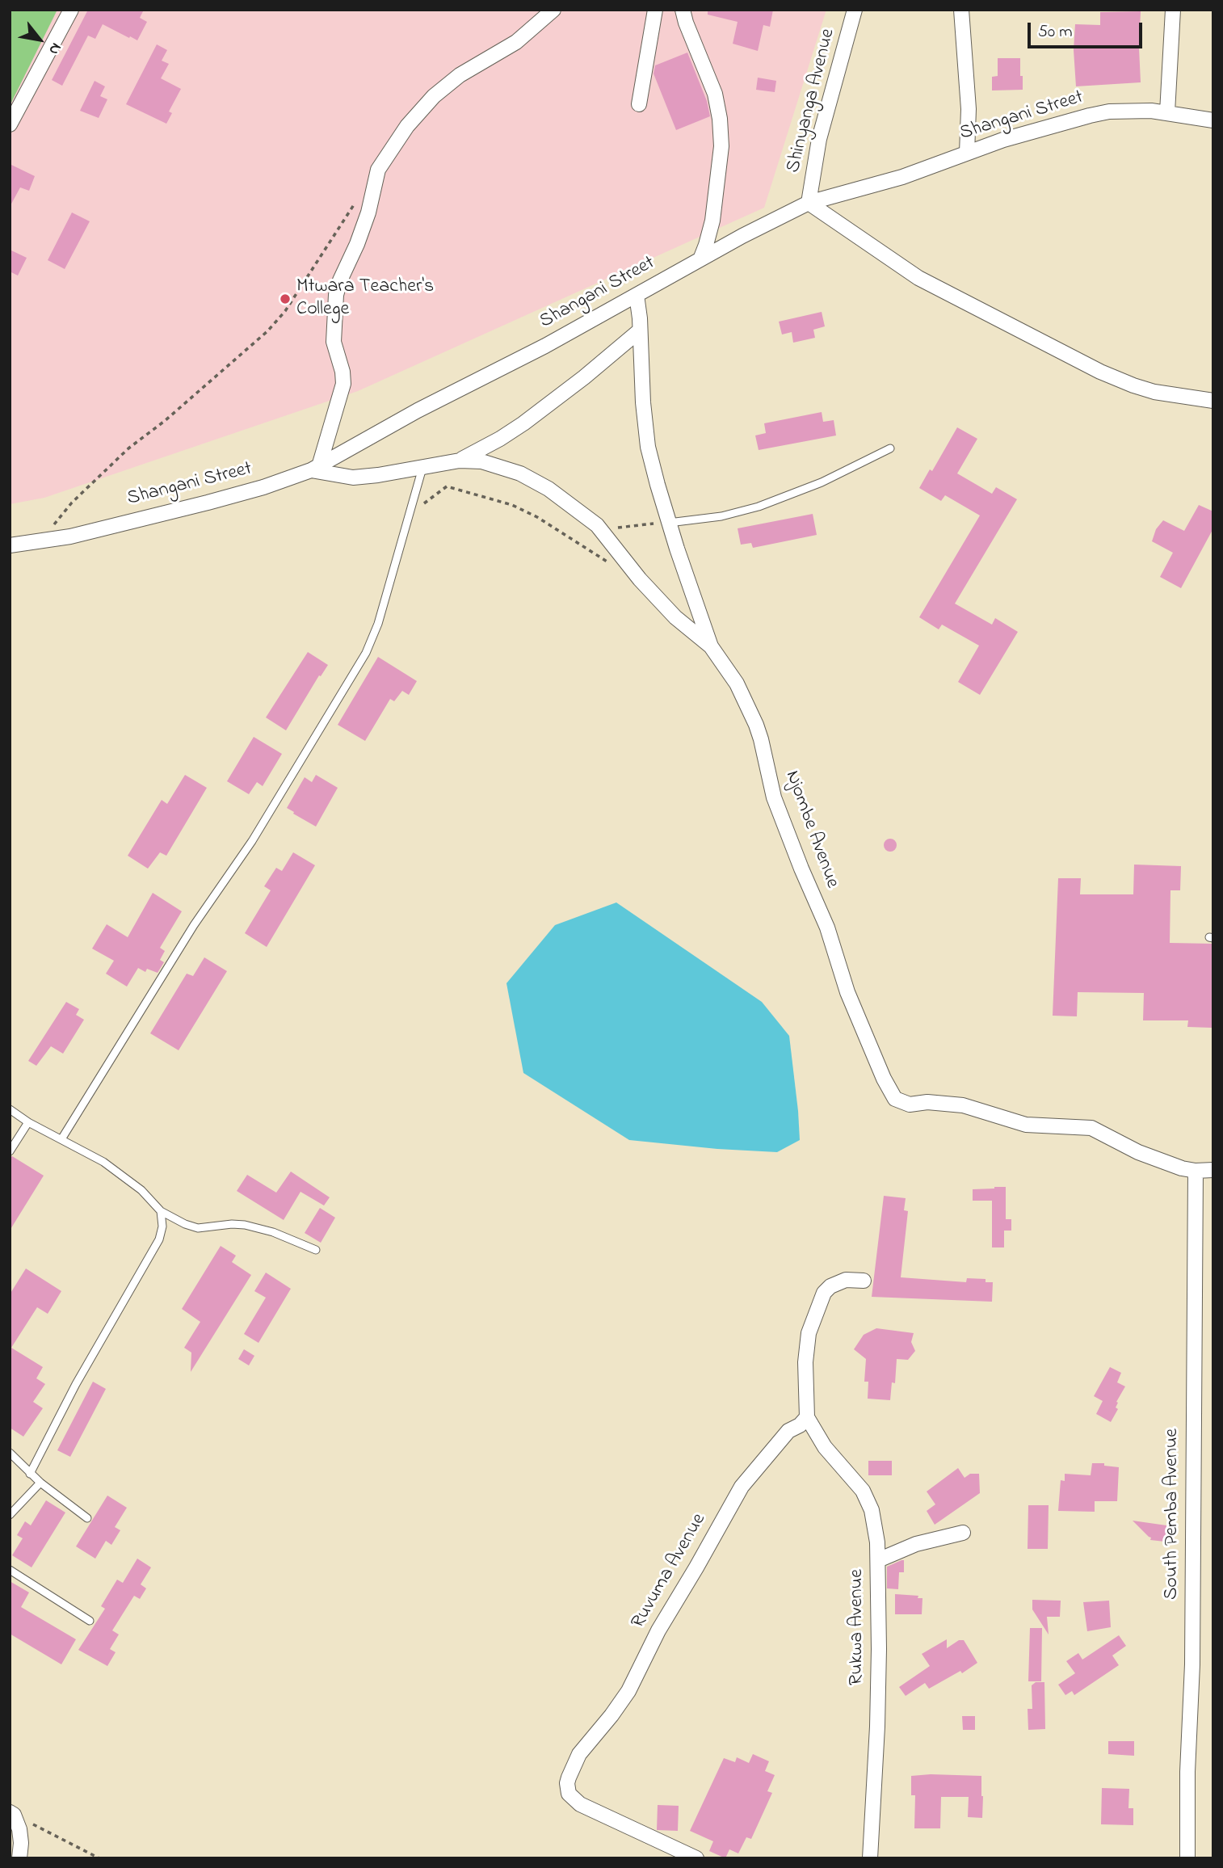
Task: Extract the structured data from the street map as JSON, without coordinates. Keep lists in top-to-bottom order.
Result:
{
  "streets": {
    "street": [
      "Shinyanga Avenue",
      "Shangani Street",
      "Njombe Avenue",
      "South Pemba Avenue",
      "Ruvuma Avenue",
      "Rukwa Avenue"
    ]
  },
  "crossings": [
    ["Shinyanga Avenue", "Shangani Street"],
    ["Shangani Street", "Njombe Avenue"],
    ["Njombe Avenue", "South Pemba Avenue"],
    ["Ruvuma Avenue", "Rukwa Avenue"]
  ],
  "places": ["Mtwara Teacher's College"],
  "scale_bar": "50 m",
  "north": "bottom right"
}
